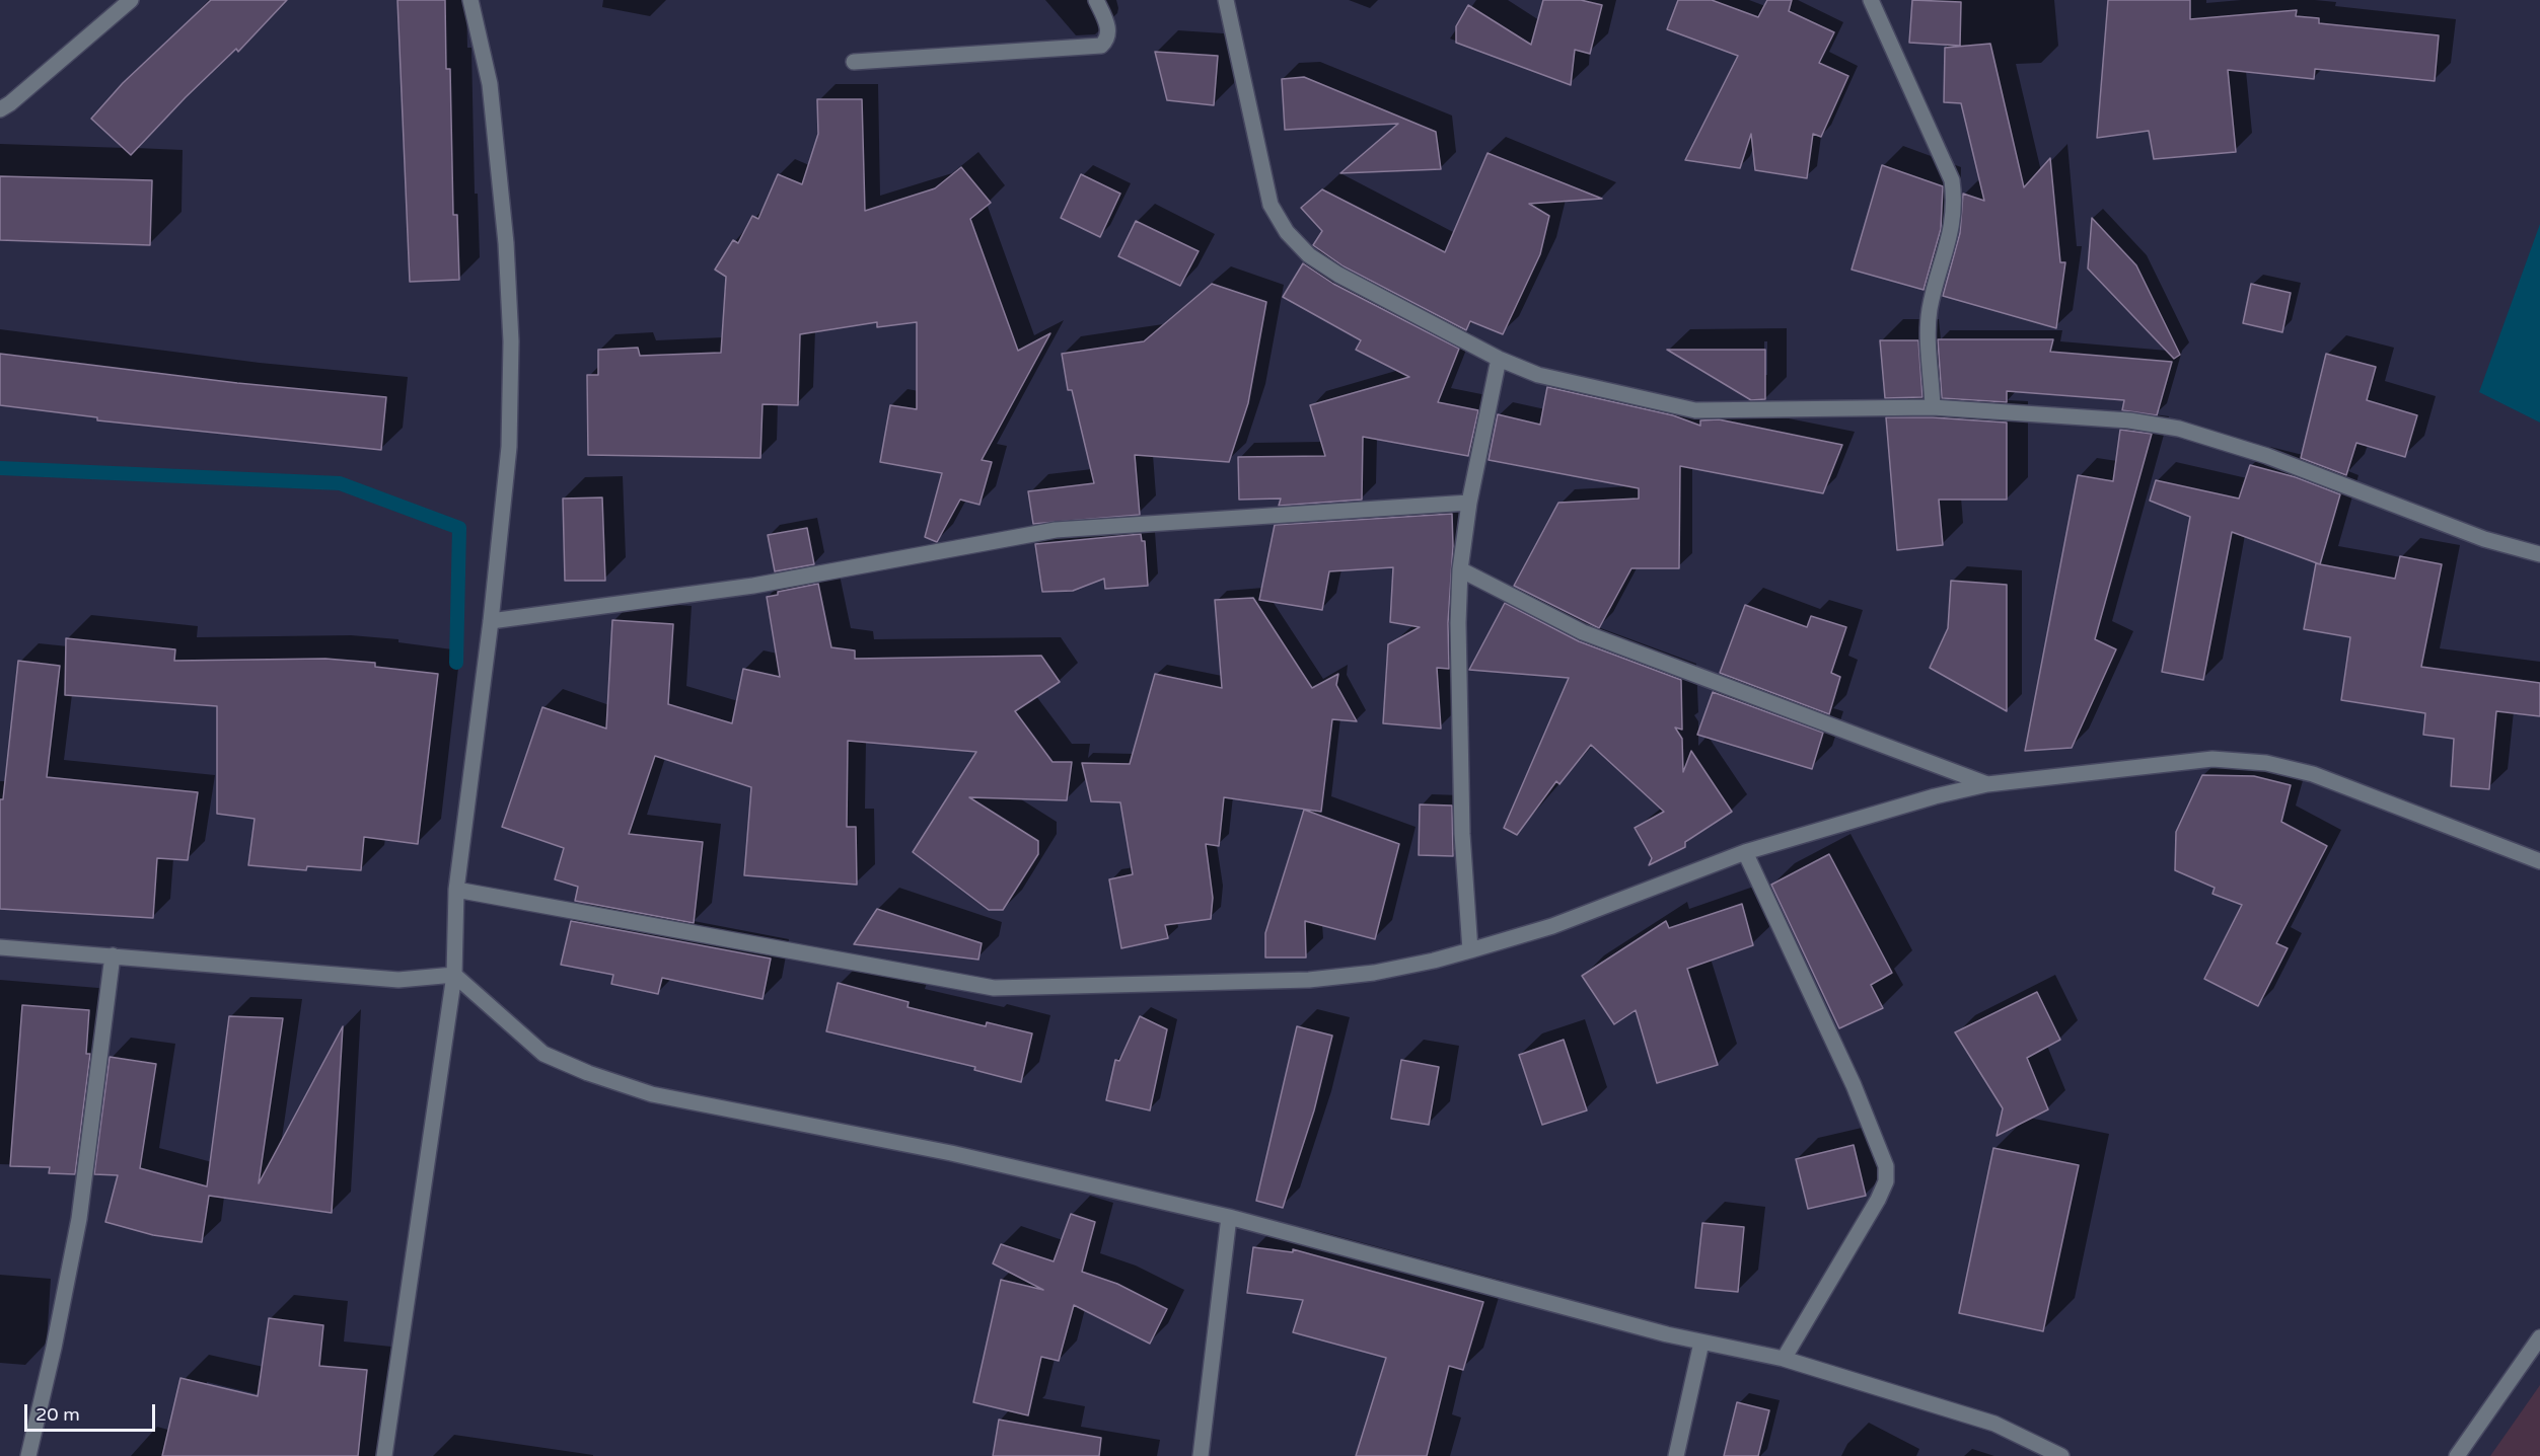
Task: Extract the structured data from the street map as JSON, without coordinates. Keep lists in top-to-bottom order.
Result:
{
  "scale_bar": "20 m"
}
